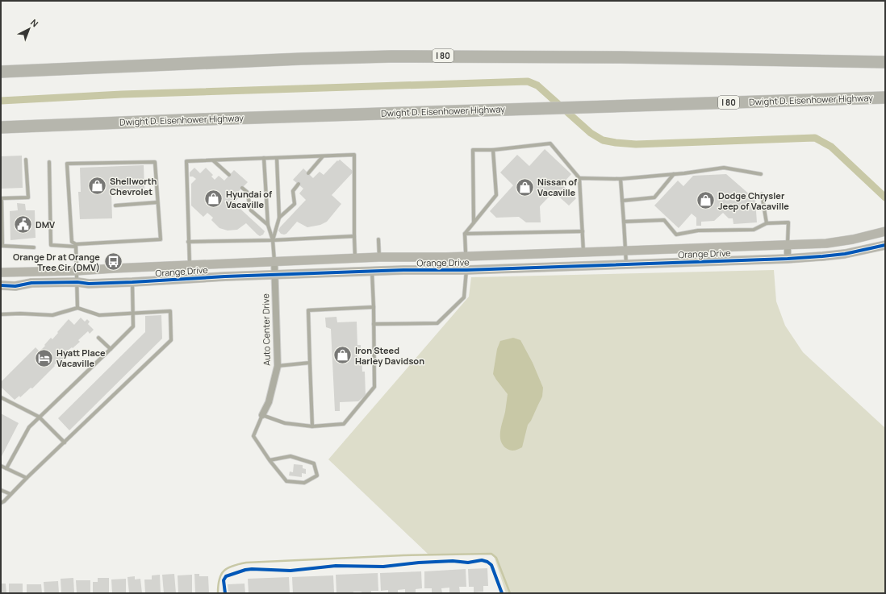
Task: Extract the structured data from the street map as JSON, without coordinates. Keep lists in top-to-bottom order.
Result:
{
  "streets": {
    "highway": ["I 80", "Dwight D. Eisenhower Highway"],
    "street": ["Orange Drive", "Auto Center Drive"]
  },
  "crossings": [
    ["Orange Drive", "Auto Center Drive"]
  ],
  "places": {
    "shop": [
      "Shellworth Chevrolet",
      "Nissan of Vacaville",
      "Hyundai of Vacaville",
      "Dodge Chrysler Jeep of Vacaville",
      "Iron Steed Harley Davidson"
    ],
    "public building": ["DMV"],
    "bus stop": ["Orange Dr at Orange Tree Cir (DMV)"],
    "hotel": ["Hyatt Place Vacaville"]
  },
  "north": "top right"
}
